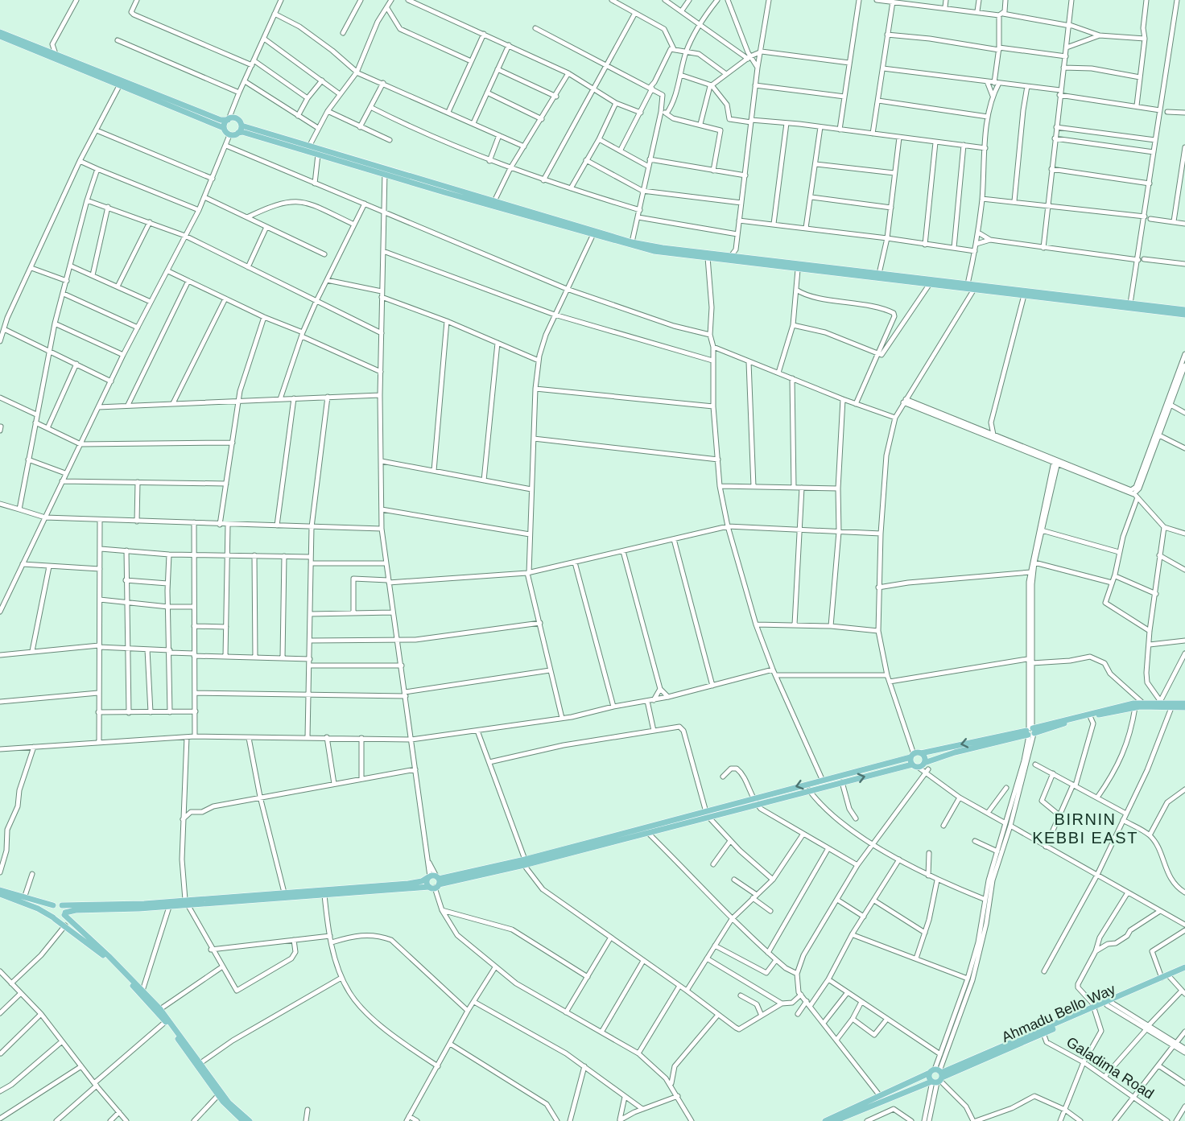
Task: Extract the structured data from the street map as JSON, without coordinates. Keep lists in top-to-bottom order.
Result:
{
  "streets": {
    "main road": ["Ahmadu Bello Way"],
    "street": ["Galadima Road"]
  },
  "crossings": [
    ["Ahmadu Bello Way", "Galadima Road"]
  ],
  "districts": ["BIRNIN KEBBI EAST"]
}
